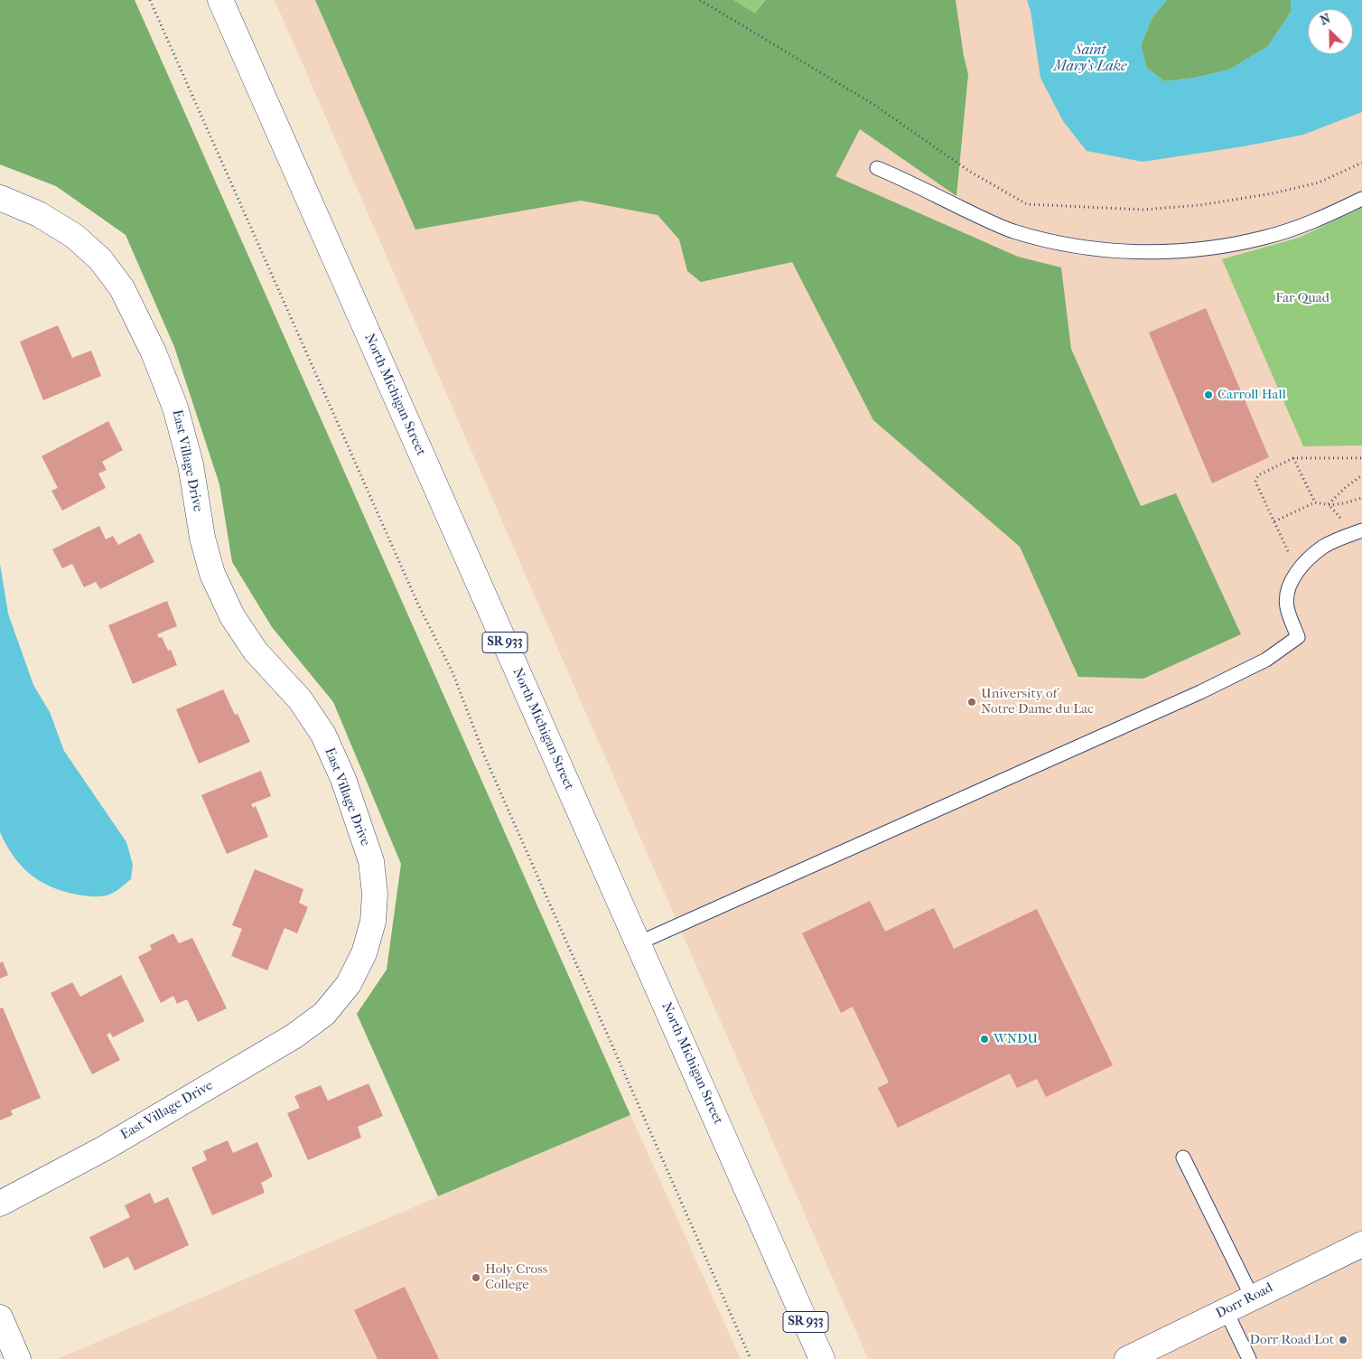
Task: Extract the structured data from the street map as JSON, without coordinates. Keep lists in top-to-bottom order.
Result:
{
  "streets": {
    "street": [
      "North Michigan Street",
      "East Village Drive",
      "SR 933",
      "Dorr Road"
    ]
  },
  "water": ["Saint Mary's Lake"],
  "parks": ["Far Quad"],
  "places": [
    "Carroll Hall",
    "University of Notre Dame du Lac",
    "WNDU",
    "Holy Cross College",
    "Dorr Road Lot"
  ],
  "north": "top left"
}
